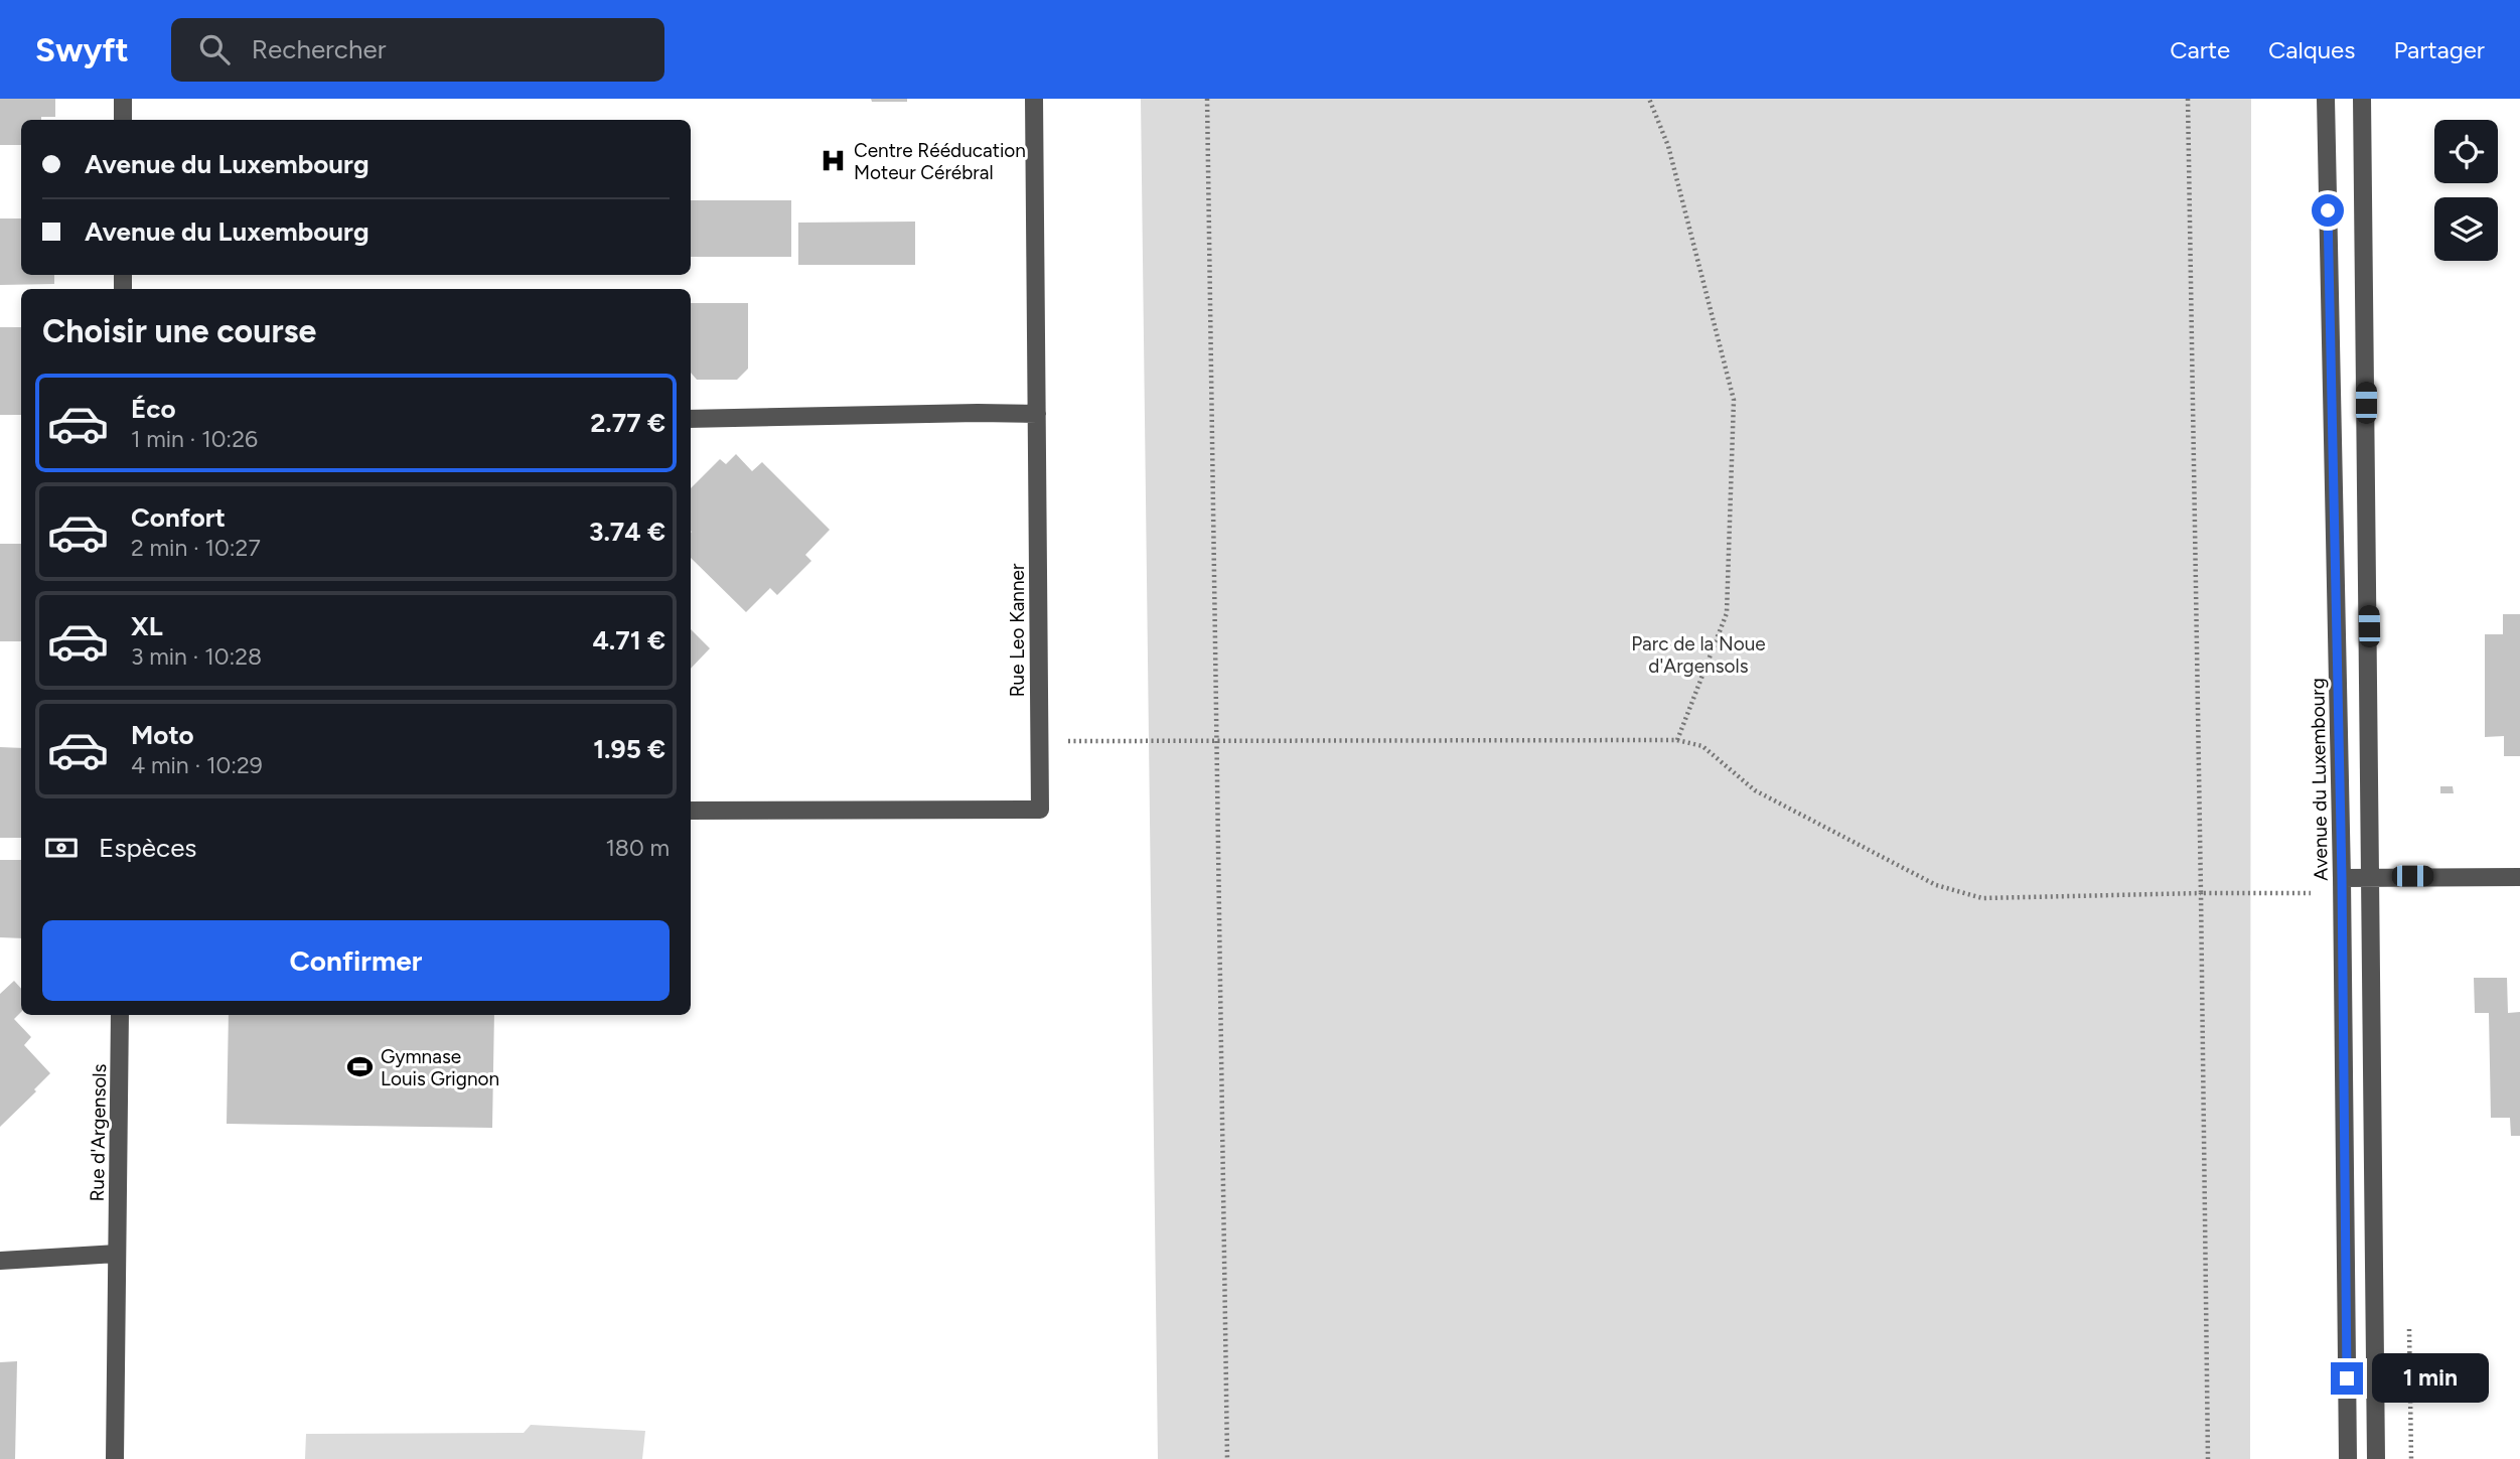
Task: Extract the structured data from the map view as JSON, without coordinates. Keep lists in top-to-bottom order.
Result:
{
  "streets": {
    "street": ["Rue Leo Kanner", "Avenue du Luxembourg", "Rue d'Argensols"]
  },
  "parks": ["Parc de la Noue d'Argensols"],
  "places": {
    "hospital": ["Centre Rééducation Moteur Cérébral"],
    "sports": ["Gymnase Louis Grignon"]
  },
  "page": {
    "header": "Swyft",
    "search": "Rechercher",
    "nav": ["Carte", "Calques", "Partager"],
    "banner": ["Avenue du Luxembourg", "Avenue du Luxembourg"],
    "heading": "Choisir une course",
    "list": [
      {
        "name": "Éco",
        "note": "1 min · 10:26",
        "value": "2.77 €"
      },
      {
        "name": "Confort",
        "note": "2 min · 10:27",
        "value": "3.74 €"
      },
      {
        "name": "XL",
        "note": "3 min · 10:28",
        "value": "4.71 €"
      },
      {
        "name": "Moto",
        "note": "4 min · 10:29",
        "value": "1.95 €"
      }
    ],
    "pay": ["Espèces", "180 m"],
    "buttons": "Confirmer",
    "bubble": "1 min"
  }
}
